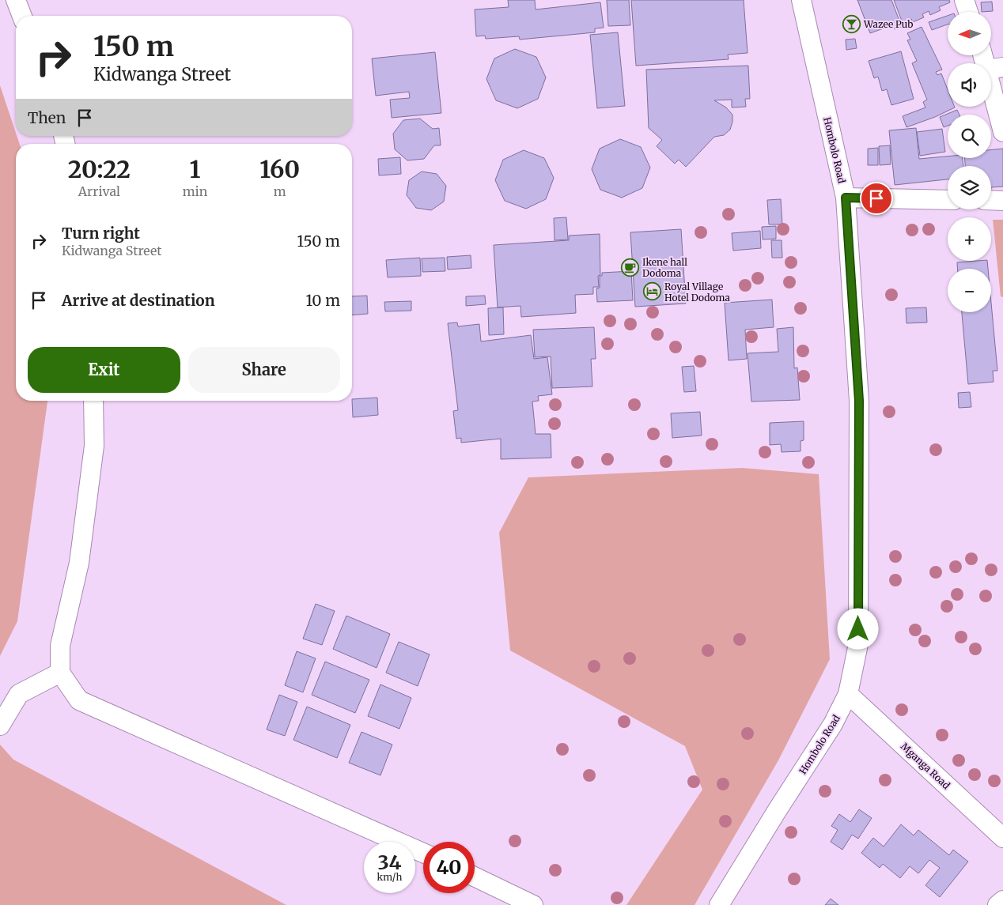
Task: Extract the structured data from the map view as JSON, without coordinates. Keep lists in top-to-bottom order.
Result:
{
  "streets": {
    "street": ["Hombolo Road", "Mganga Road"]
  },
  "crossings": [
    ["Hombolo Road", "Mganga Road"]
  ],
  "places": {
    "bar": ["Wazee Pub"],
    "cafe": ["Ikene hall Dodoma"],
    "hotel": ["Royal Village Hotel Dodoma"]
  },
  "north": "left",
  "page": {
    "map_buttons": ["+", "−"],
    "turn": ["150 m", "Kidwanga Street"],
    "then": "Then",
    "eta": [
      "20:22",
      "Arrival",
      "1",
      "min",
      "160",
      "m"
    ],
    "list": [
      {
        "name": "Turn right",
        "note": "Kidwanga Street",
        "value": "150 m"
      },
      {
        "name": "Arrive at destination",
        "value": "10 m"
      }
    ],
    "buttons": ["Exit", "Share"],
    "speed": "34 km/h",
    "limit": "40"
  }
}
